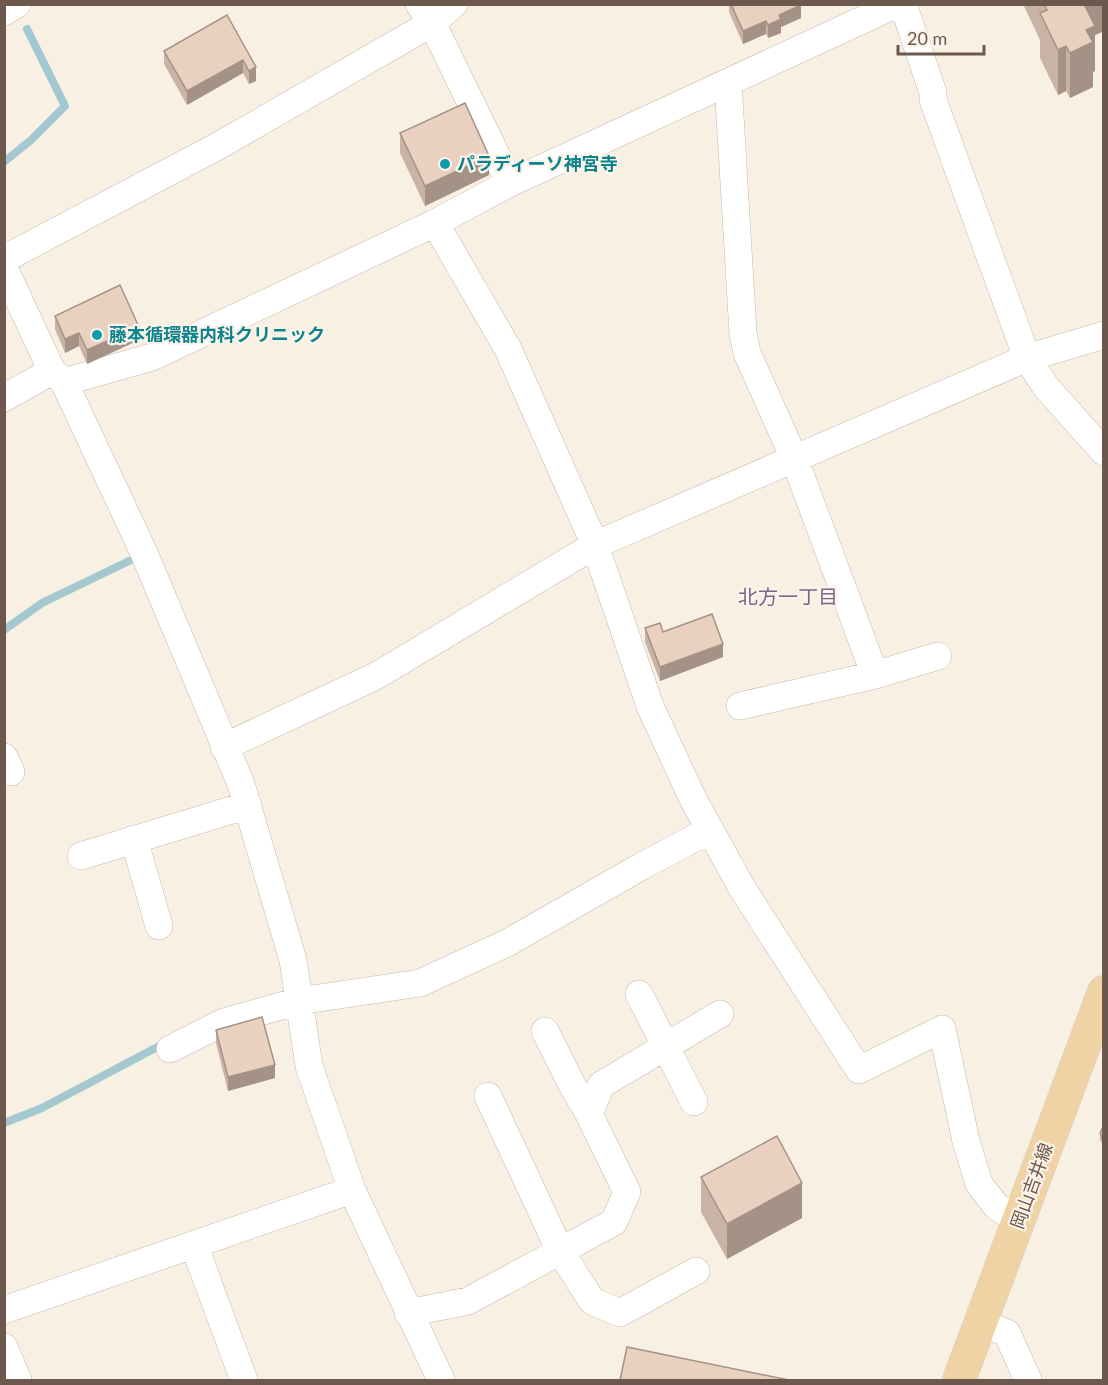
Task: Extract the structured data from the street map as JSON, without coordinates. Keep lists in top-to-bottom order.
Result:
{
  "streets": {
    "main road": ["岡山吉井線"]
  },
  "districts": ["北方一丁目"],
  "places": ["パラディーソ神宮寺", "藤本循環器内科クリニック"],
  "scale_bar": "20 m"
}
